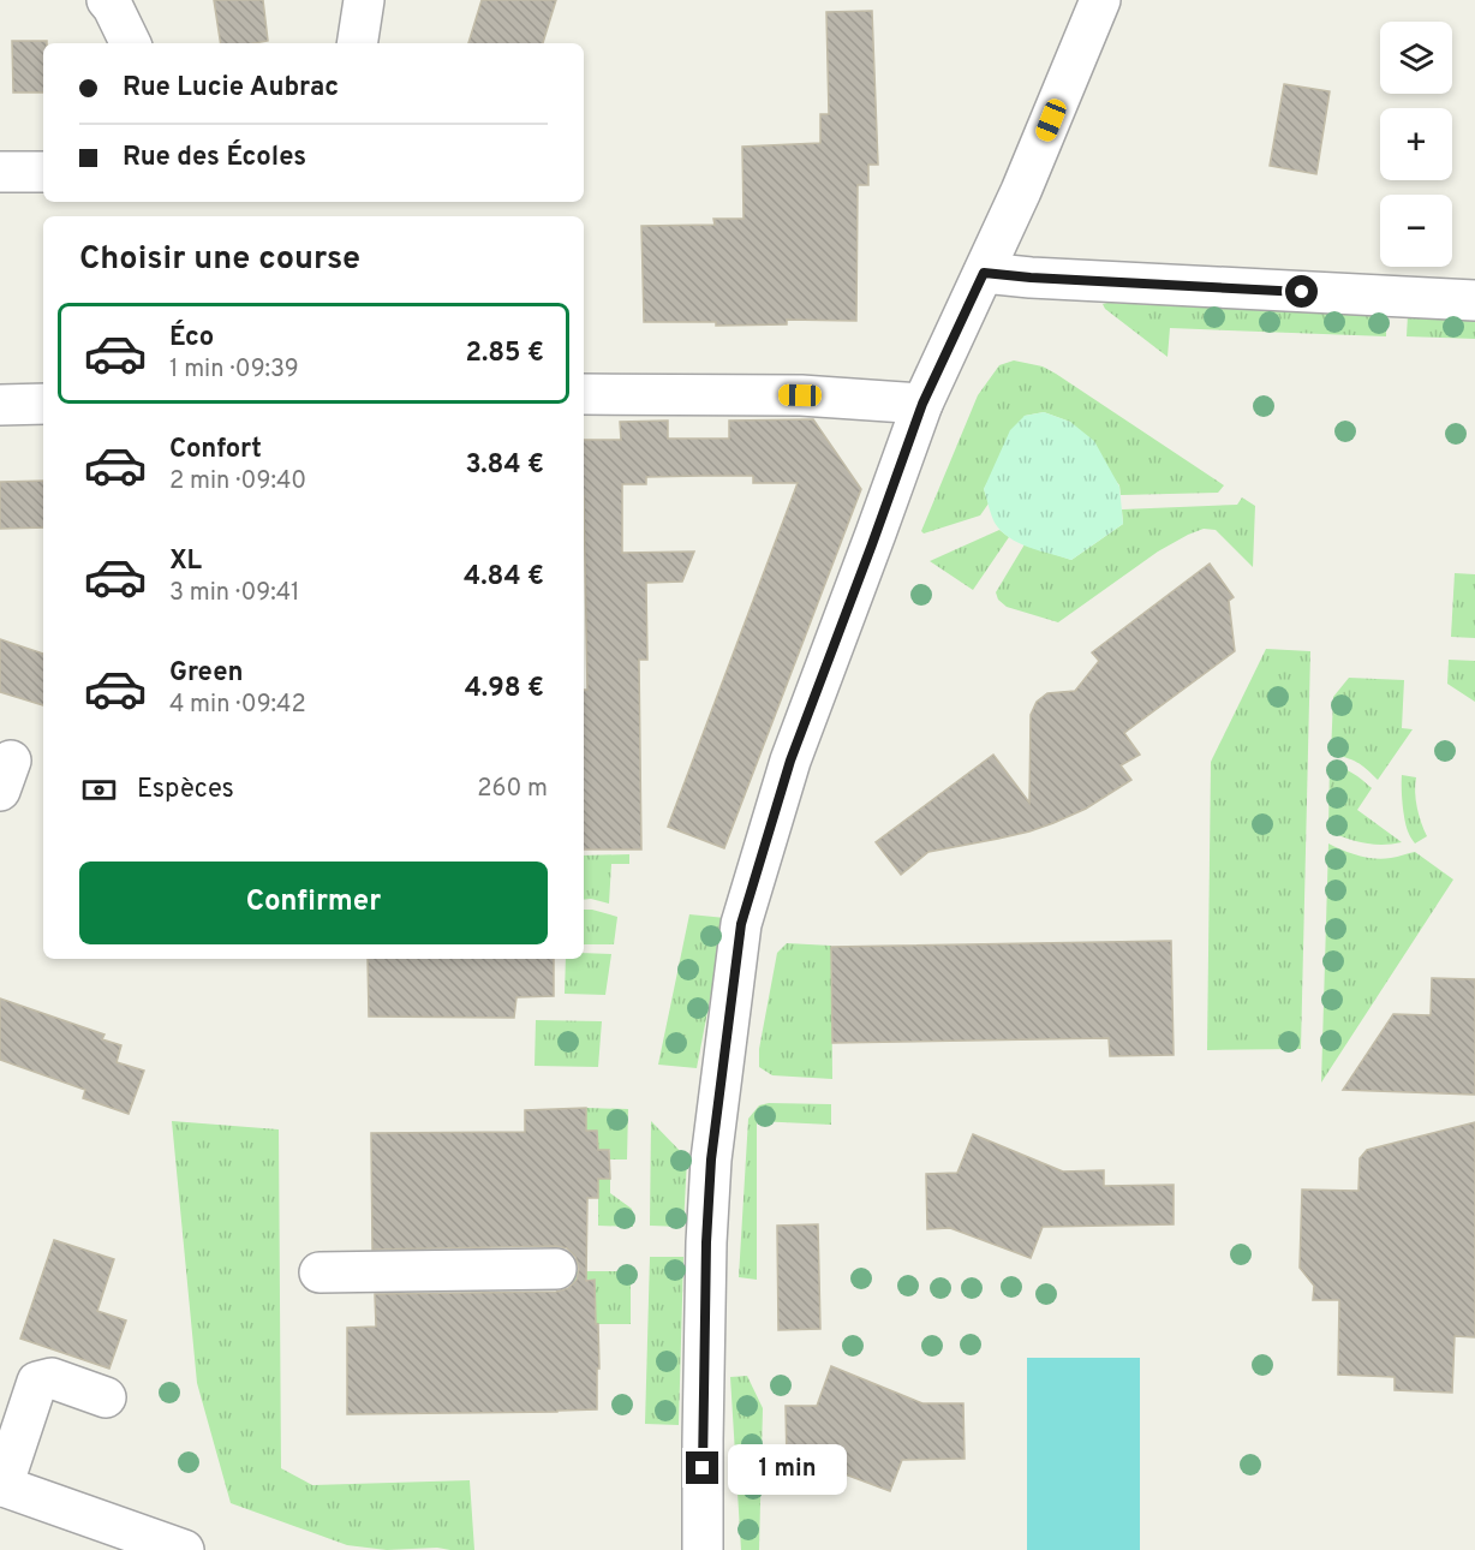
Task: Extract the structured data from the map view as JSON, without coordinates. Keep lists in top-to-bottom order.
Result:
{
  "page": {
    "map_buttons": ["+", "−"],
    "banner": ["Rue Lucie Aubrac", "Rue des Écoles"],
    "heading": "Choisir une course",
    "list": [
      {
        "name": "Éco",
        "note": "1 min · 09:39",
        "value": "2.85 €"
      },
      {
        "name": "Confort",
        "note": "2 min · 09:40",
        "value": "3.84 €"
      },
      {
        "name": "XL",
        "note": "3 min · 09:41",
        "value": "4.84 €"
      },
      {
        "name": "Green",
        "note": "4 min · 09:42",
        "value": "4.98 €"
      }
    ],
    "pay": ["Espèces", "260 m"],
    "buttons": "Confirmer",
    "bubble": "1 min"
  }
}
